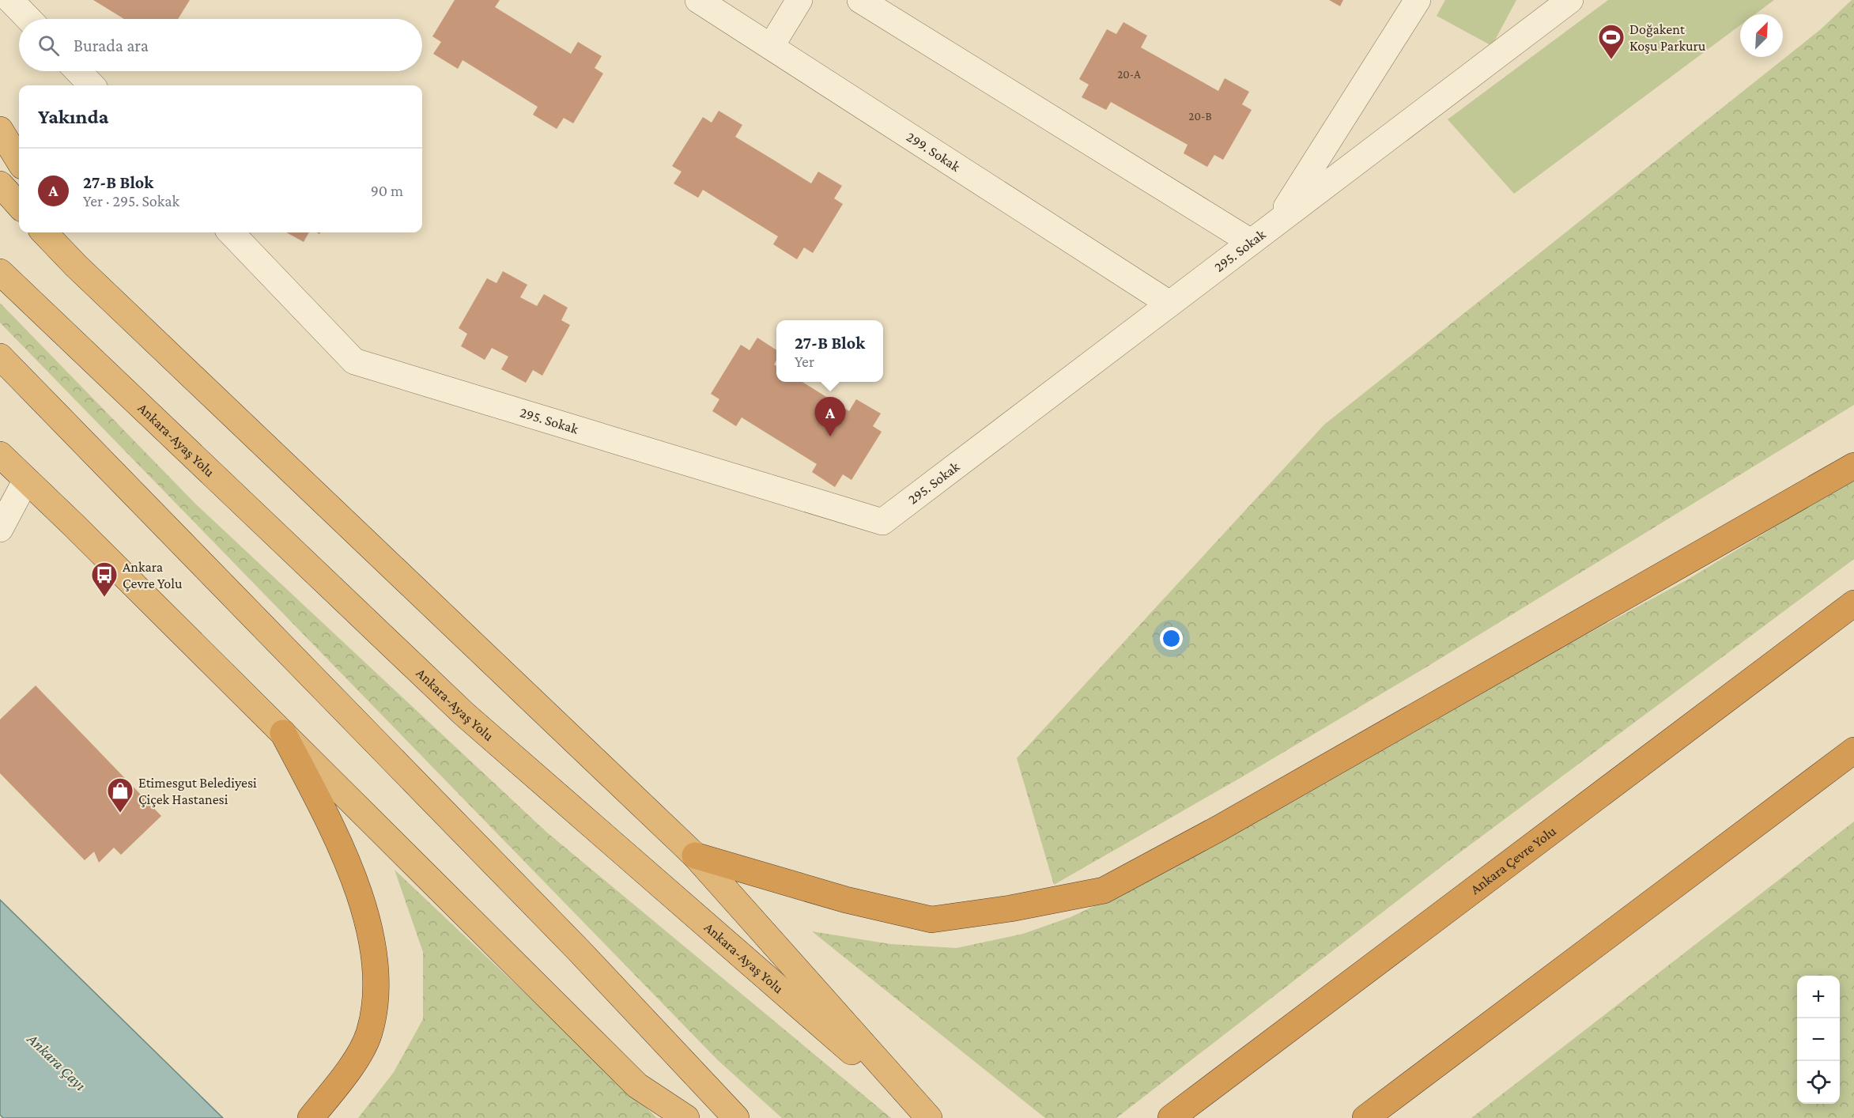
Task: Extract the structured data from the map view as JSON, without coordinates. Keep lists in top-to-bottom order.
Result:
{
  "streets": {
    "highway": ["Ankara-Ayaş Yolu", "Ankara Çevre Yolu"],
    "street": ["299. Sokak", "295. Sokak"]
  },
  "crossings": [
    ["299. Sokak", "295. Sokak"]
  ],
  "water": ["Ankara Çayı"],
  "places": {
    "sports": ["Doğakent Koşu Parkuru"],
    "bus stop": ["Ankara Çevre Yolu"],
    "shop": ["Etimesgut Belediyesi Çiçek Hastanesi"]
  },
  "house_numbers": ["20-A", "20-B"],
  "north": "top right",
  "page": {
    "search": "Burada ara",
    "heading": "Yakında",
    "list": [
      {
        "mark": "A",
        "name": "27-B Blok",
        "note": "Yer · 295. Sokak",
        "value": "90 m"
      }
    ],
    "popup": ["27-B Blok", "Yer"],
    "pins": "A",
    "map_buttons": ["+", "−"]
  }
}
